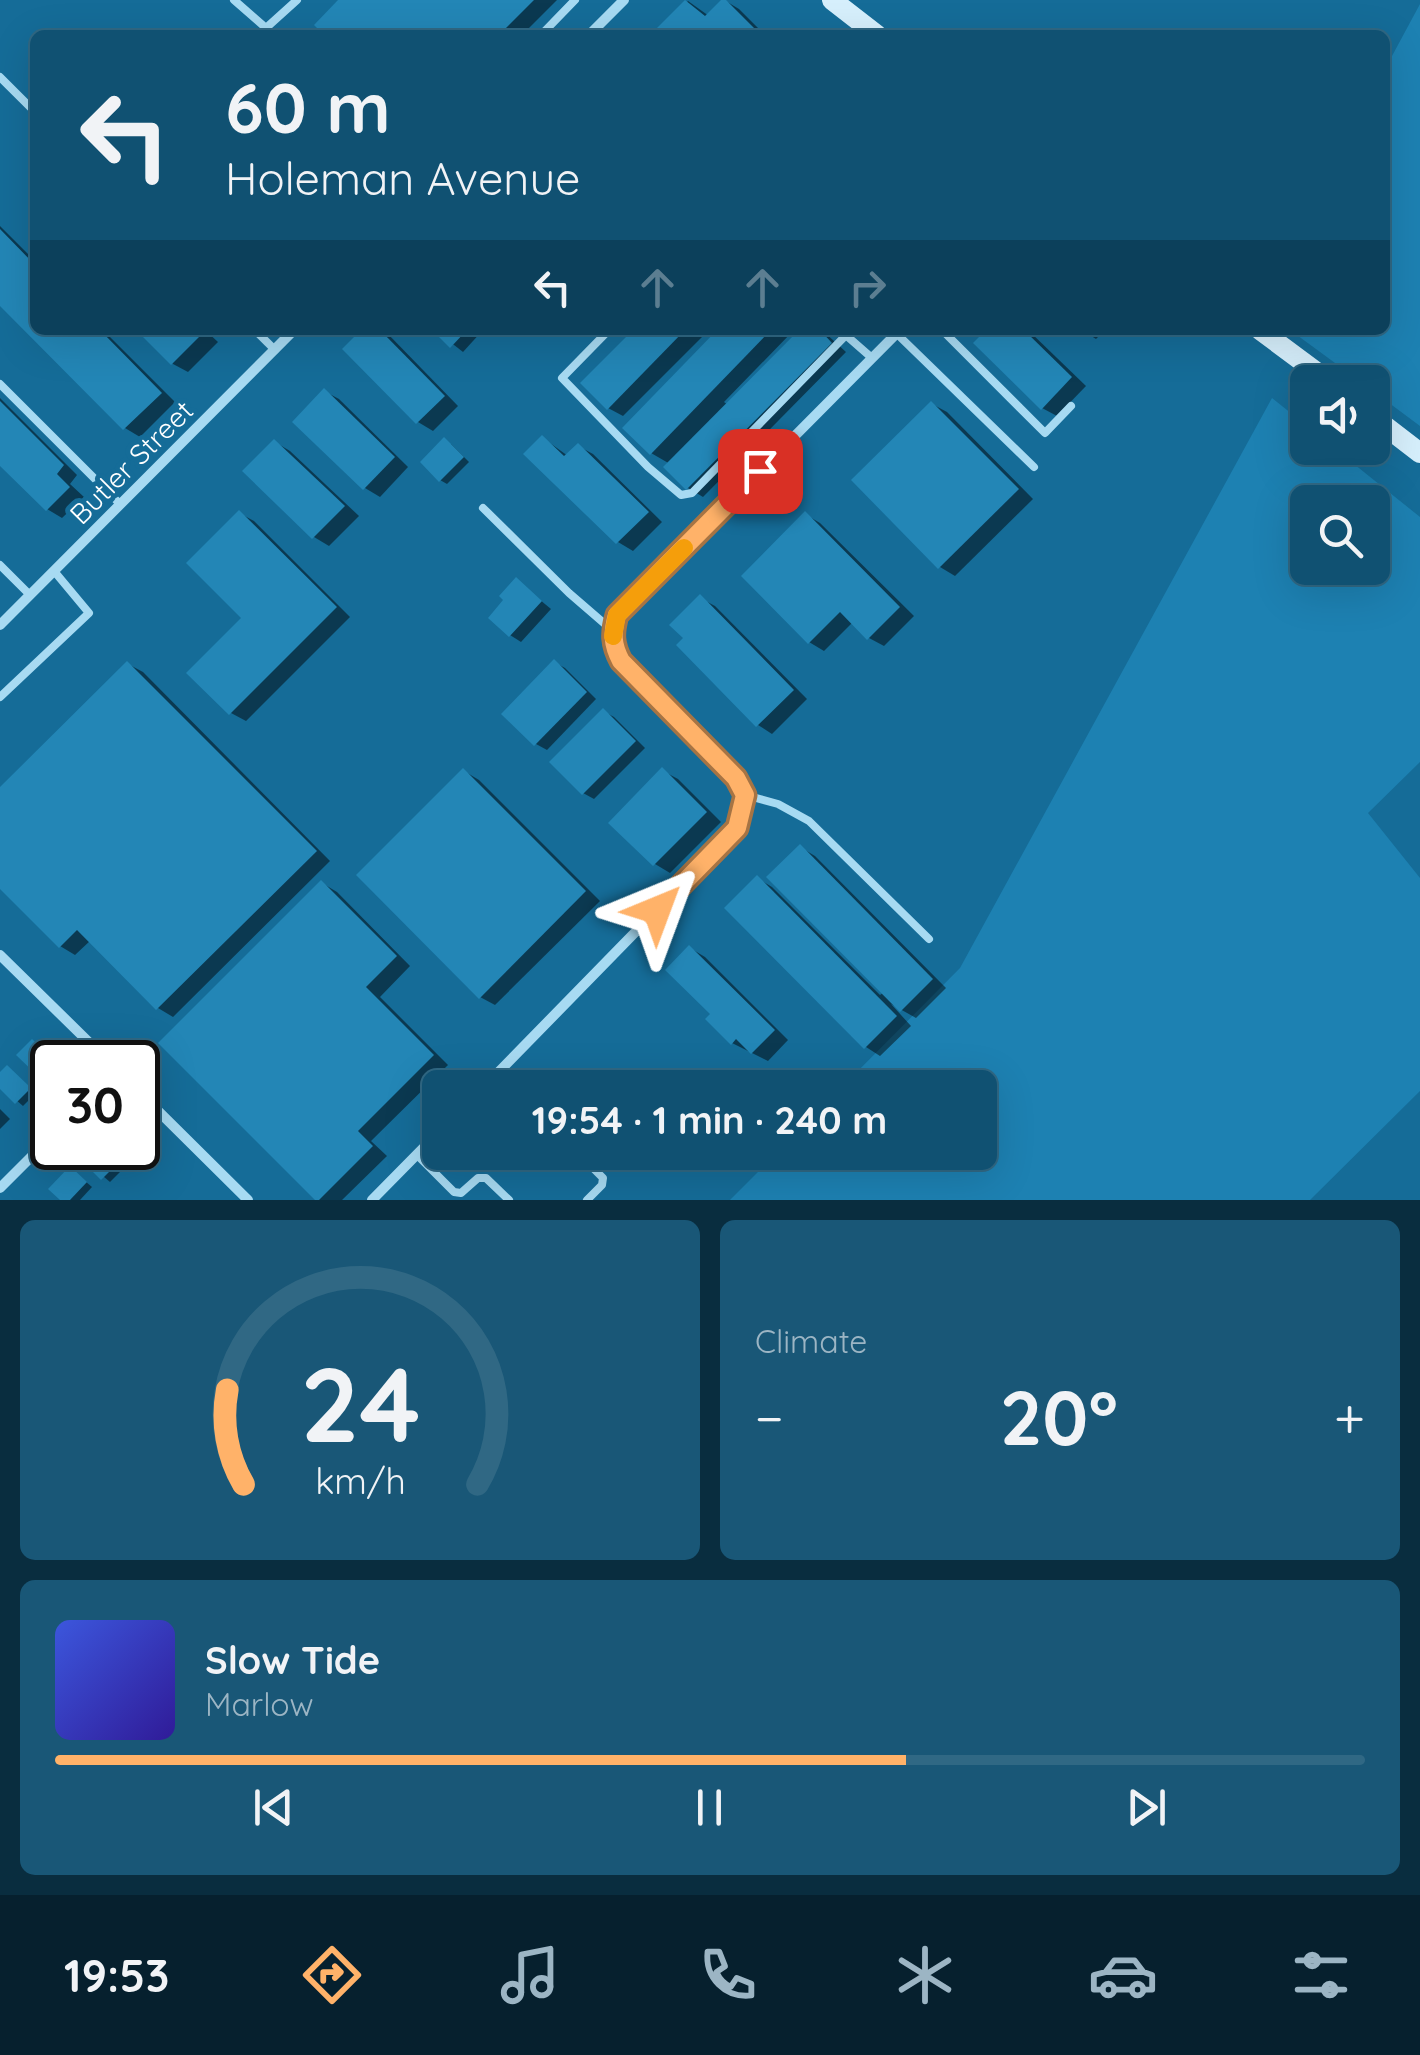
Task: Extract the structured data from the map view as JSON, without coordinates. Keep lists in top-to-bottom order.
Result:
{
  "streets": {
    "street": ["Butler Street"]
  },
  "page": {
    "turn": ["60 m", "Holeman Avenue"],
    "limit": "30",
    "trip": "19:54 · 1 min · 240 m",
    "tile": "Climate",
    "heat": ["−", "20°", "+"],
    "song": ["Slow Tide", "Marlow"],
    "tabs": "19:53",
    "gauge": ["24", "km/h"]
  }
}
